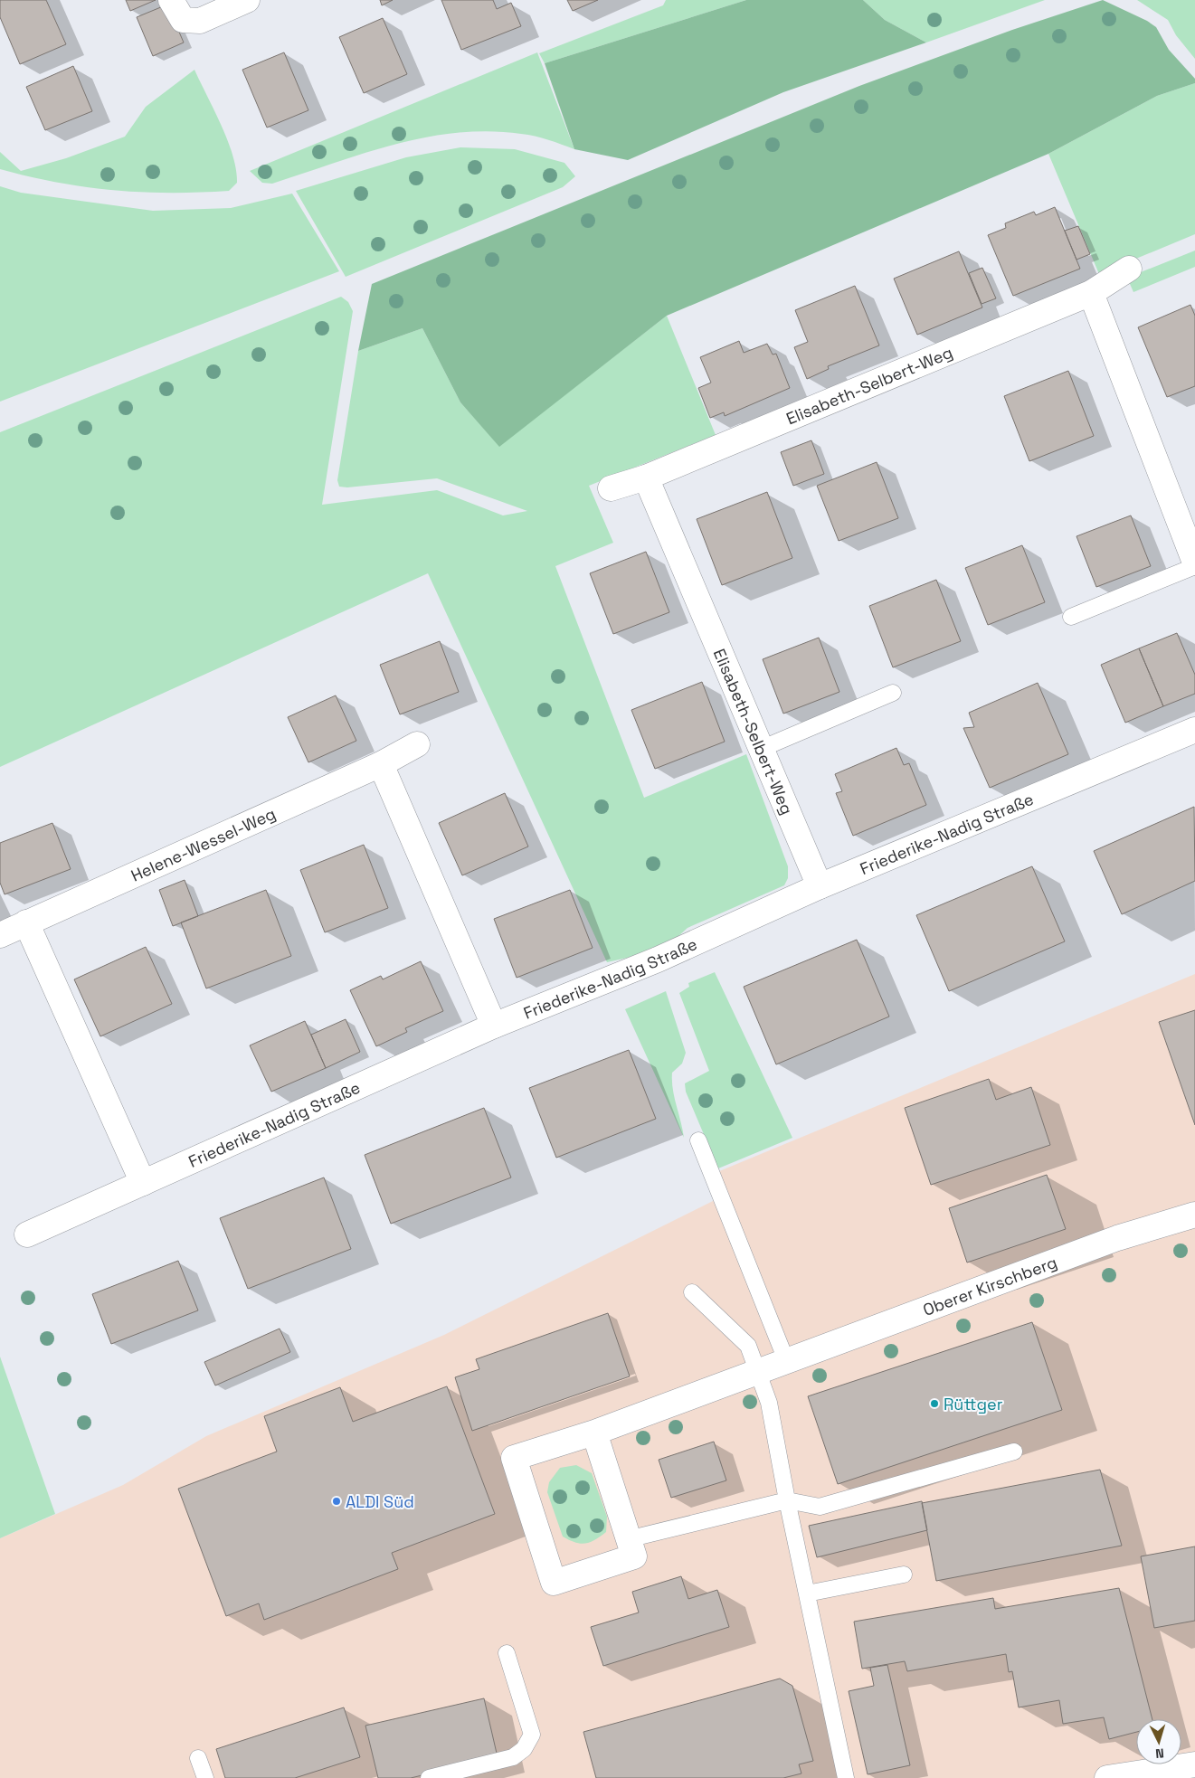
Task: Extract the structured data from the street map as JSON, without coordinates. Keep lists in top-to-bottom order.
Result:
{
  "streets": {
    "street": [
      "Elisabeth-Selbert-Weg",
      "Friederike-Nadig Straße",
      "Helene-Wessel-Weg",
      "Oberer Kirschberg"
    ]
  },
  "crossings": [
    ["Elisabeth-Selbert-Weg", "Friederike-Nadig Straße"]
  ],
  "places": ["Rüttger", "ALDI Süd"],
  "north": "bottom"
}
